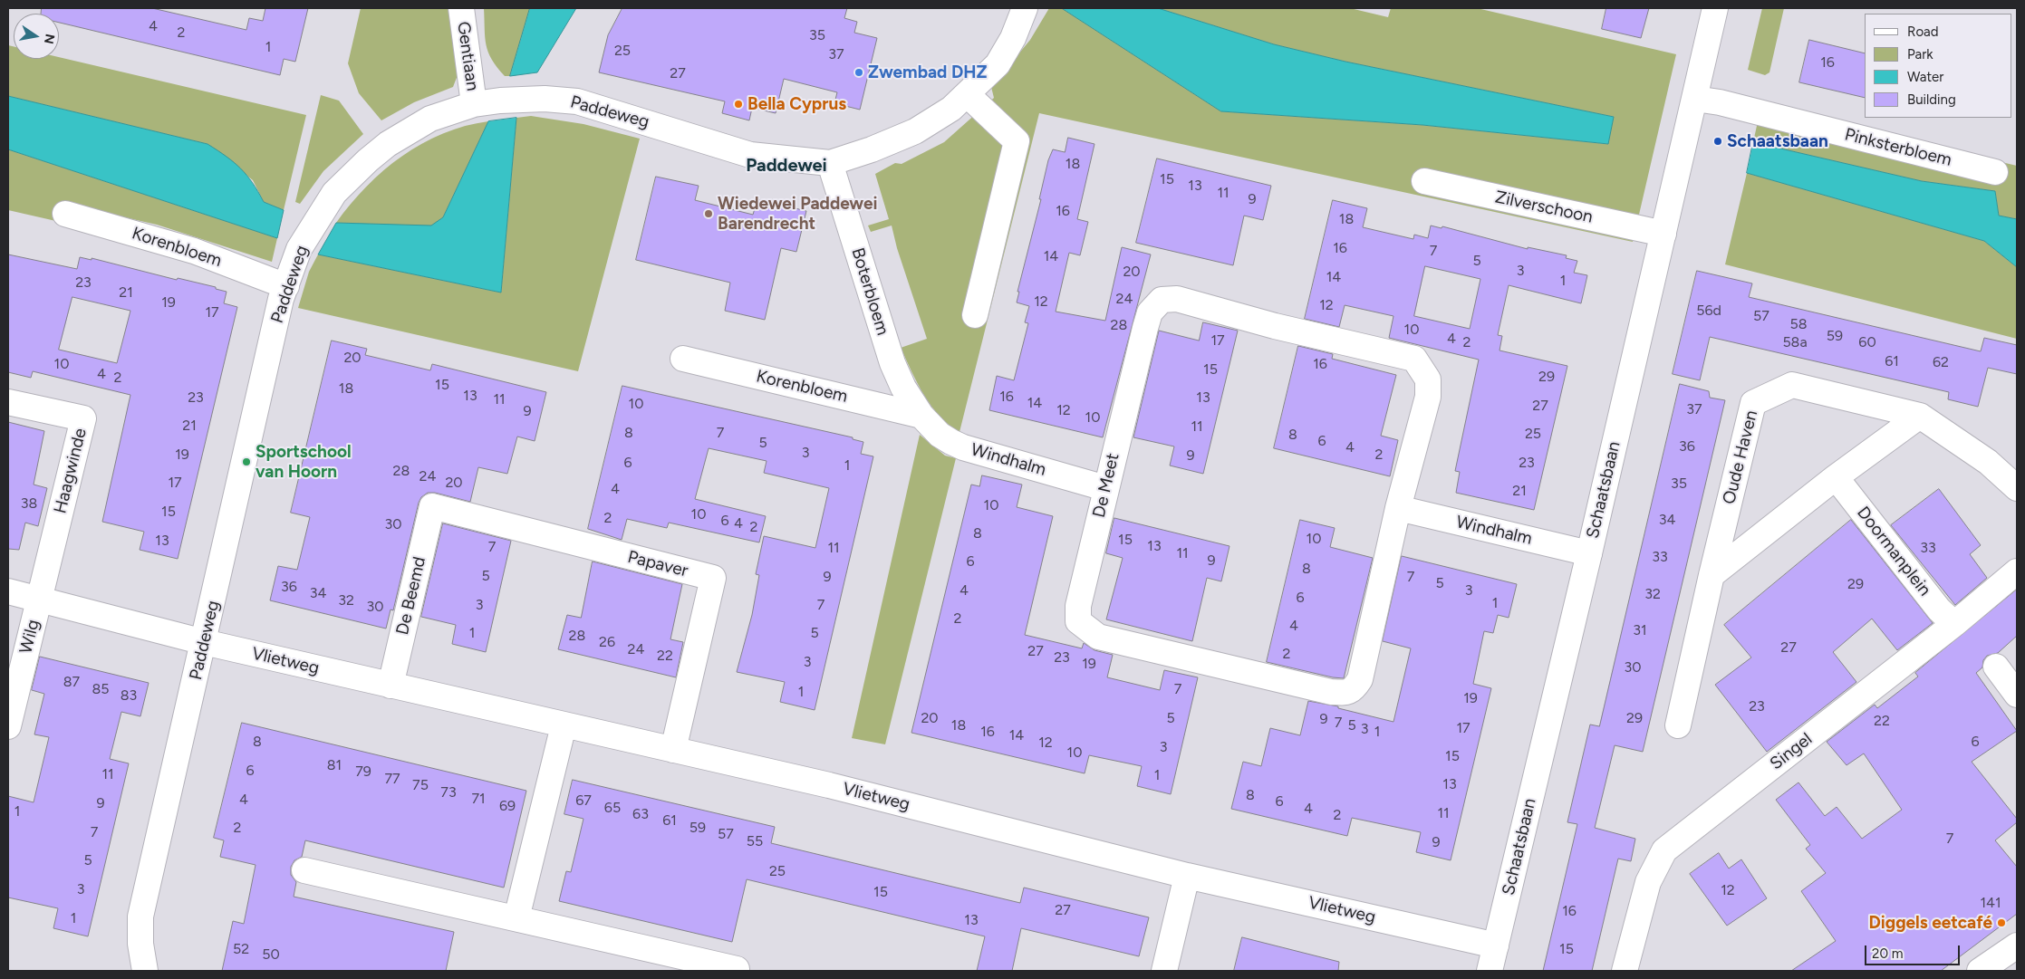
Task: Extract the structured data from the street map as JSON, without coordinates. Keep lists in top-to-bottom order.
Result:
{
  "streets": {
    "street": [
      "Gentiaan",
      "Paddeweg",
      "Pinksterbloem",
      "Zilverschoon",
      "Korenbloem",
      "Boterbloem",
      "Oude Haven",
      "Windhalm",
      "Haagwinde",
      "De Meet",
      "Schaatsbaan",
      "Doormanplein",
      "Papaver",
      "De Beemd",
      "Wilg",
      "Vlietweg",
      "Singel"
    ]
  },
  "crossings": [
    ["Gentiaan", "Paddeweg"],
    ["Paddeweg", "Korenbloem"],
    ["Paddeweg", "Boterbloem"],
    ["Paddeweg", "Vlietweg"],
    ["Pinksterbloem", "Schaatsbaan"],
    ["Zilverschoon", "Schaatsbaan"],
    ["Korenbloem", "Boterbloem"],
    ["Korenbloem", "Windhalm"],
    ["Boterbloem", "Windhalm"],
    ["Windhalm", "De Meet"],
    ["Windhalm", "Schaatsbaan"],
    ["Haagwinde", "Wilg"],
    ["Haagwinde", "Vlietweg"],
    ["Schaatsbaan", "Vlietweg"],
    ["Doormanplein", "Singel"],
    ["Papaver", "De Beemd"],
    ["Papaver", "Vlietweg"],
    ["De Beemd", "Vlietweg"],
    ["Wilg", "Vlietweg"]
  ],
  "districts": ["Paddewei"],
  "places": [
    "Zwembad DHZ",
    "Bella Cyprus",
    "Schaatsbaan",
    "Wiedewei Paddewei Barendrecht",
    "Sportschool van Hoorn",
    "Diggels eetcafé"
  ],
  "house_numbers": [
    "4",
    "2",
    "35",
    "1",
    "25",
    "37",
    "16",
    "27",
    "18",
    "15",
    "13",
    "11",
    "9",
    "16",
    "18",
    "16",
    "7",
    "14",
    "5",
    "3",
    "20",
    "14",
    "1",
    "23",
    "21",
    "24",
    "12",
    "19",
    "12",
    "56d",
    "17",
    "57",
    "58",
    "28",
    "10",
    "59",
    "4",
    "17",
    "2",
    "58a",
    "60",
    "20",
    "61",
    "62",
    "10",
    "16",
    "15",
    "4",
    "29",
    "2",
    "15",
    "18",
    "13",
    "16",
    "23",
    "13",
    "11",
    "14",
    "10",
    "27",
    "37",
    "12",
    "9",
    "10",
    "21",
    "11",
    "8",
    "7",
    "25",
    "8",
    "6",
    "5",
    "36",
    "4",
    "3",
    "19",
    "2",
    "9",
    "6",
    "23",
    "1",
    "28",
    "24",
    "17",
    "20",
    "35",
    "4",
    "21",
    "38",
    "10",
    "15",
    "10",
    "2",
    "34",
    "6",
    "4",
    "30",
    "2",
    "8",
    "10",
    "15",
    "13",
    "13",
    "7",
    "11",
    "33",
    "11",
    "33",
    "9",
    "6",
    "8",
    "5",
    "9",
    "7",
    "5",
    "29",
    "36",
    "4",
    "3",
    "34",
    "32",
    "6",
    "32",
    "1",
    "3",
    "7",
    "30",
    "2",
    "4",
    "31",
    "1",
    "5",
    "28",
    "26",
    "27",
    "24",
    "27",
    "2",
    "22",
    "23",
    "3",
    "19",
    "30",
    "87",
    "85",
    "7",
    "1",
    "83",
    "19",
    "23",
    "20",
    "5",
    "29",
    "9",
    "22",
    "7",
    "18",
    "5",
    "17",
    "3",
    "16",
    "1",
    "14",
    "8",
    "6",
    "12",
    "3",
    "10",
    "15",
    "81",
    "6",
    "79",
    "11",
    "1",
    "77",
    "13",
    "75",
    "73",
    "8",
    "71",
    "4",
    "67",
    "6",
    "9",
    "69",
    "65",
    "4",
    "1",
    "11",
    "63",
    "2",
    "61",
    "2",
    "59",
    "7",
    "57",
    "7",
    "55",
    "9",
    "5",
    "25",
    "3",
    "12",
    "15",
    "141",
    "27",
    "16",
    "1",
    "13",
    "52",
    "15",
    "50"
  ],
  "legend": [
    "Road",
    "Park",
    "Water",
    "Building"
  ],
  "scale_bar": "20 m",
  "north": "right"
}
